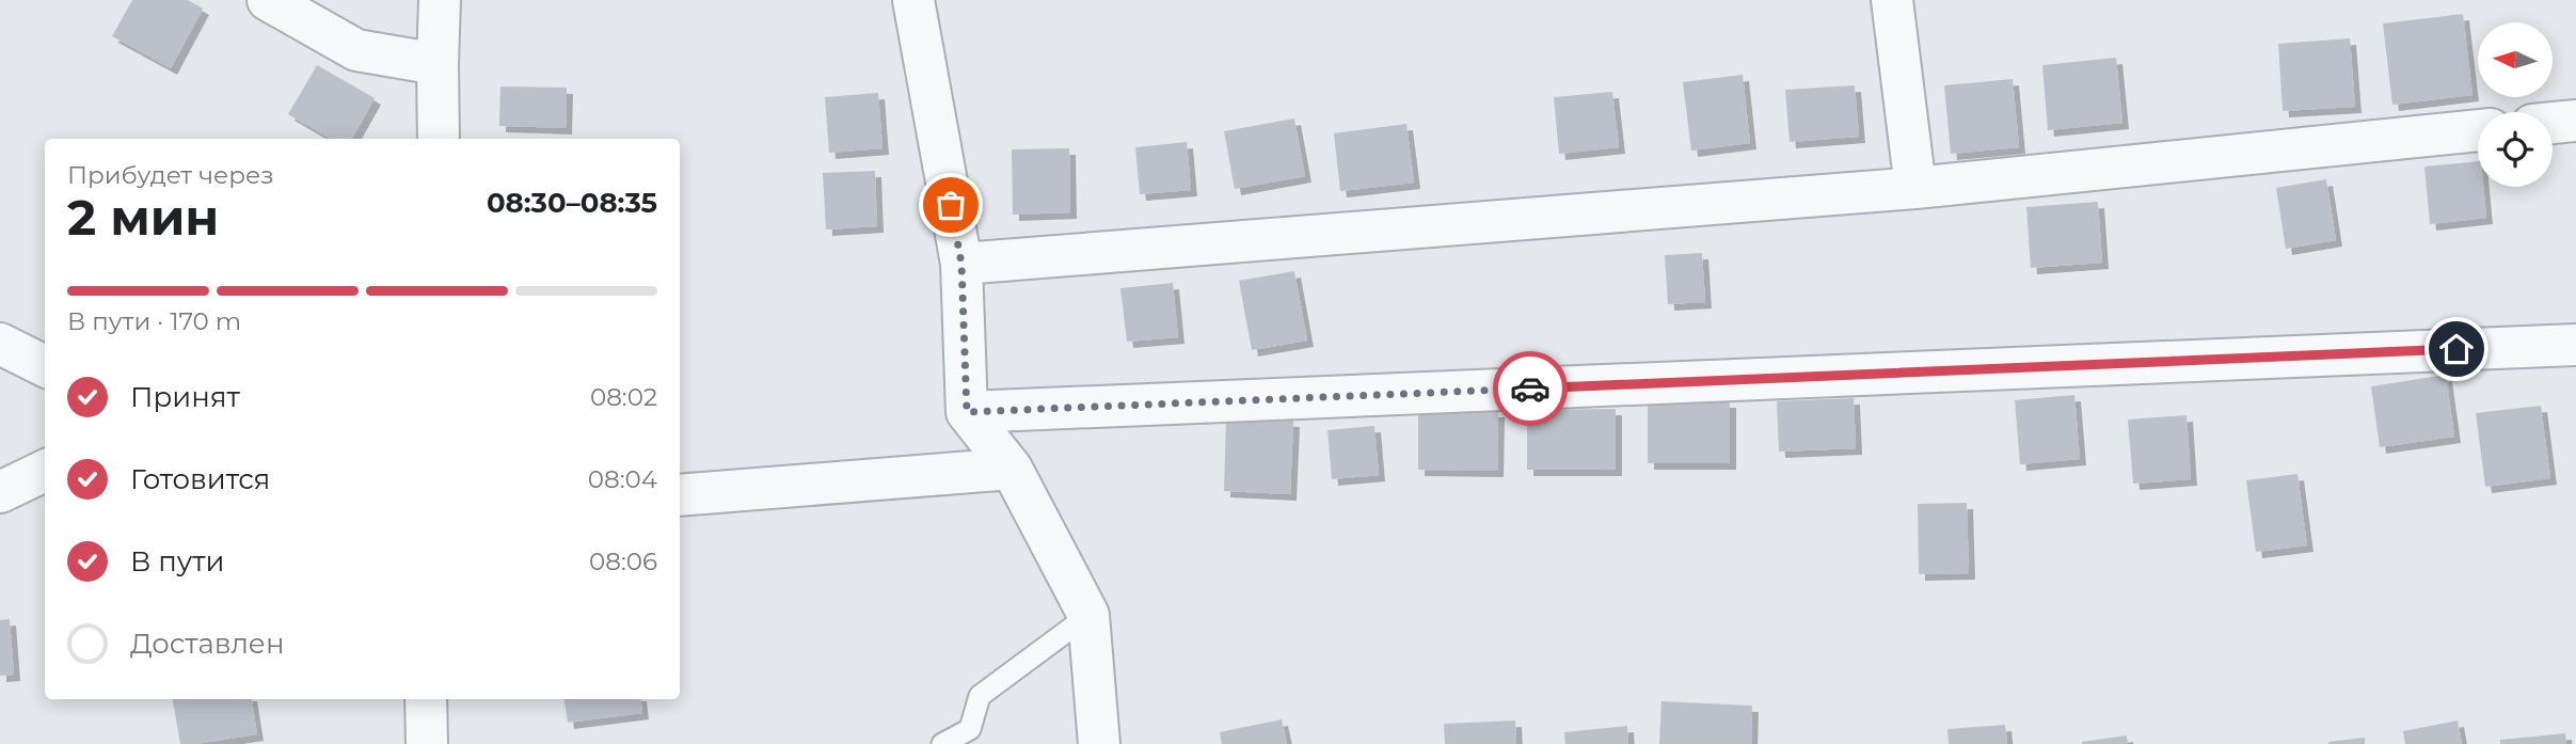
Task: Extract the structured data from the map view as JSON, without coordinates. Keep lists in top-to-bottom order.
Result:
{
  "north": "left",
  "page": {
    "heading": ["2 мин", "Прибудет через", "08:30–08:35"],
    "bar": "В пути · 170 m",
    "list": [
      ["Принят", "08:02"],
      ["Готовится", "08:04"],
      ["В пути", "08:06"],
      "Доставлен"
    ]
  }
}
